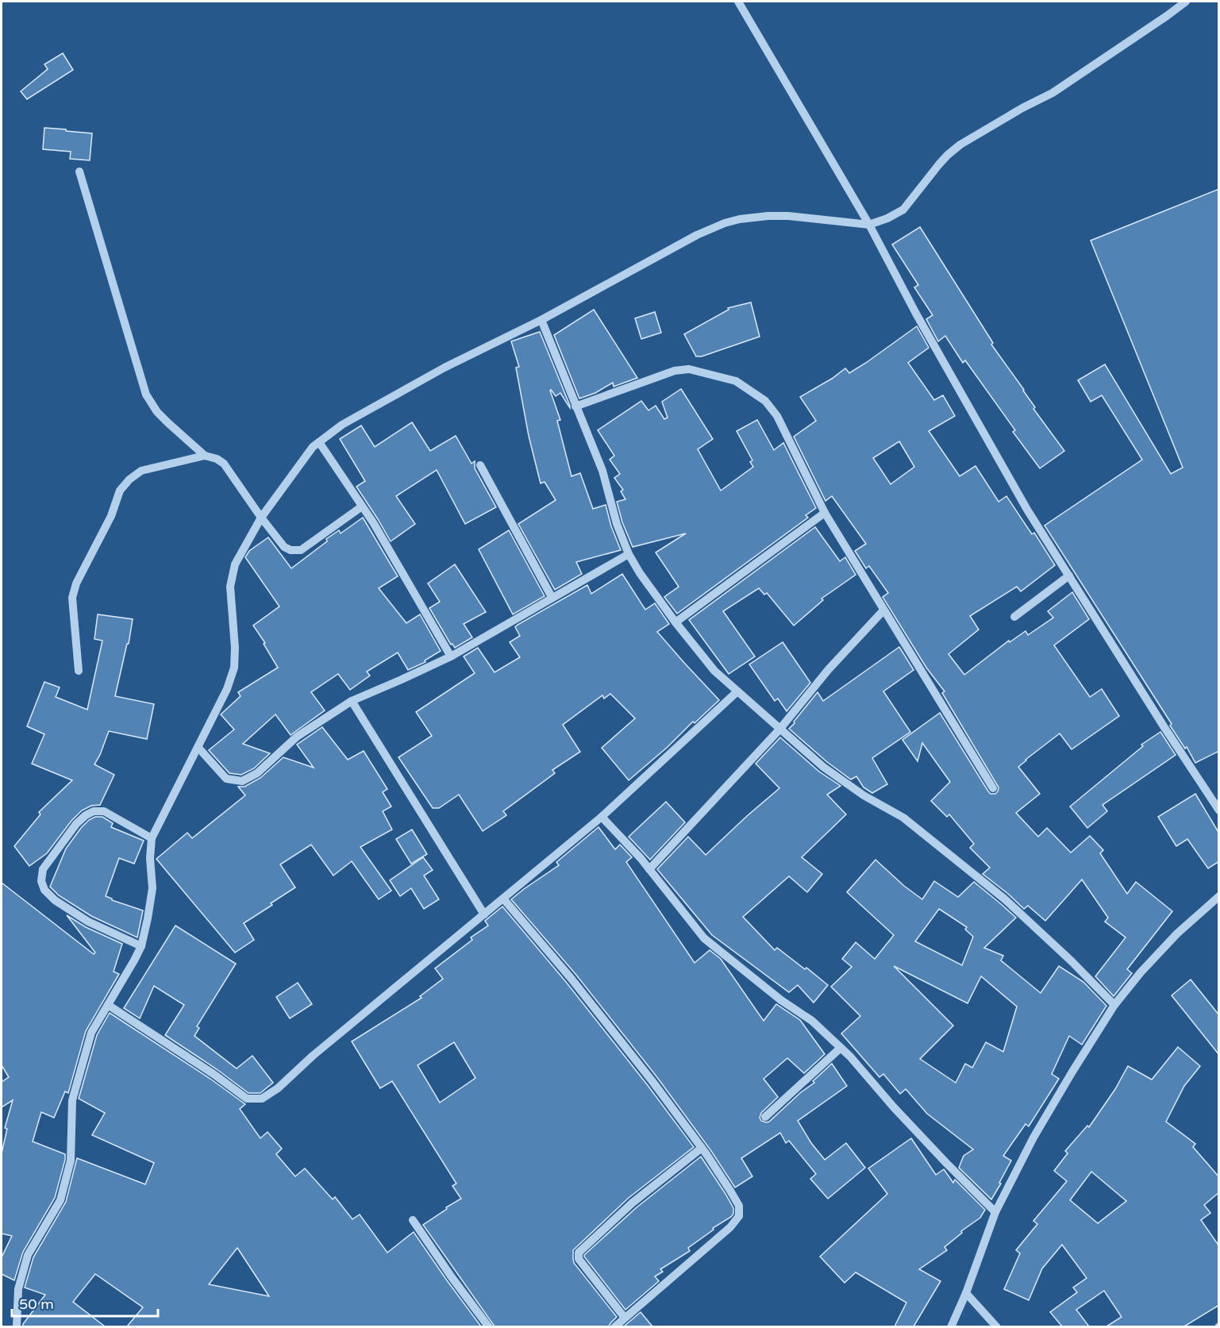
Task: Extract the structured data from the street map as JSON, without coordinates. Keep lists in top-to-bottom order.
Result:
{
  "scale_bar": "50 m"
}
